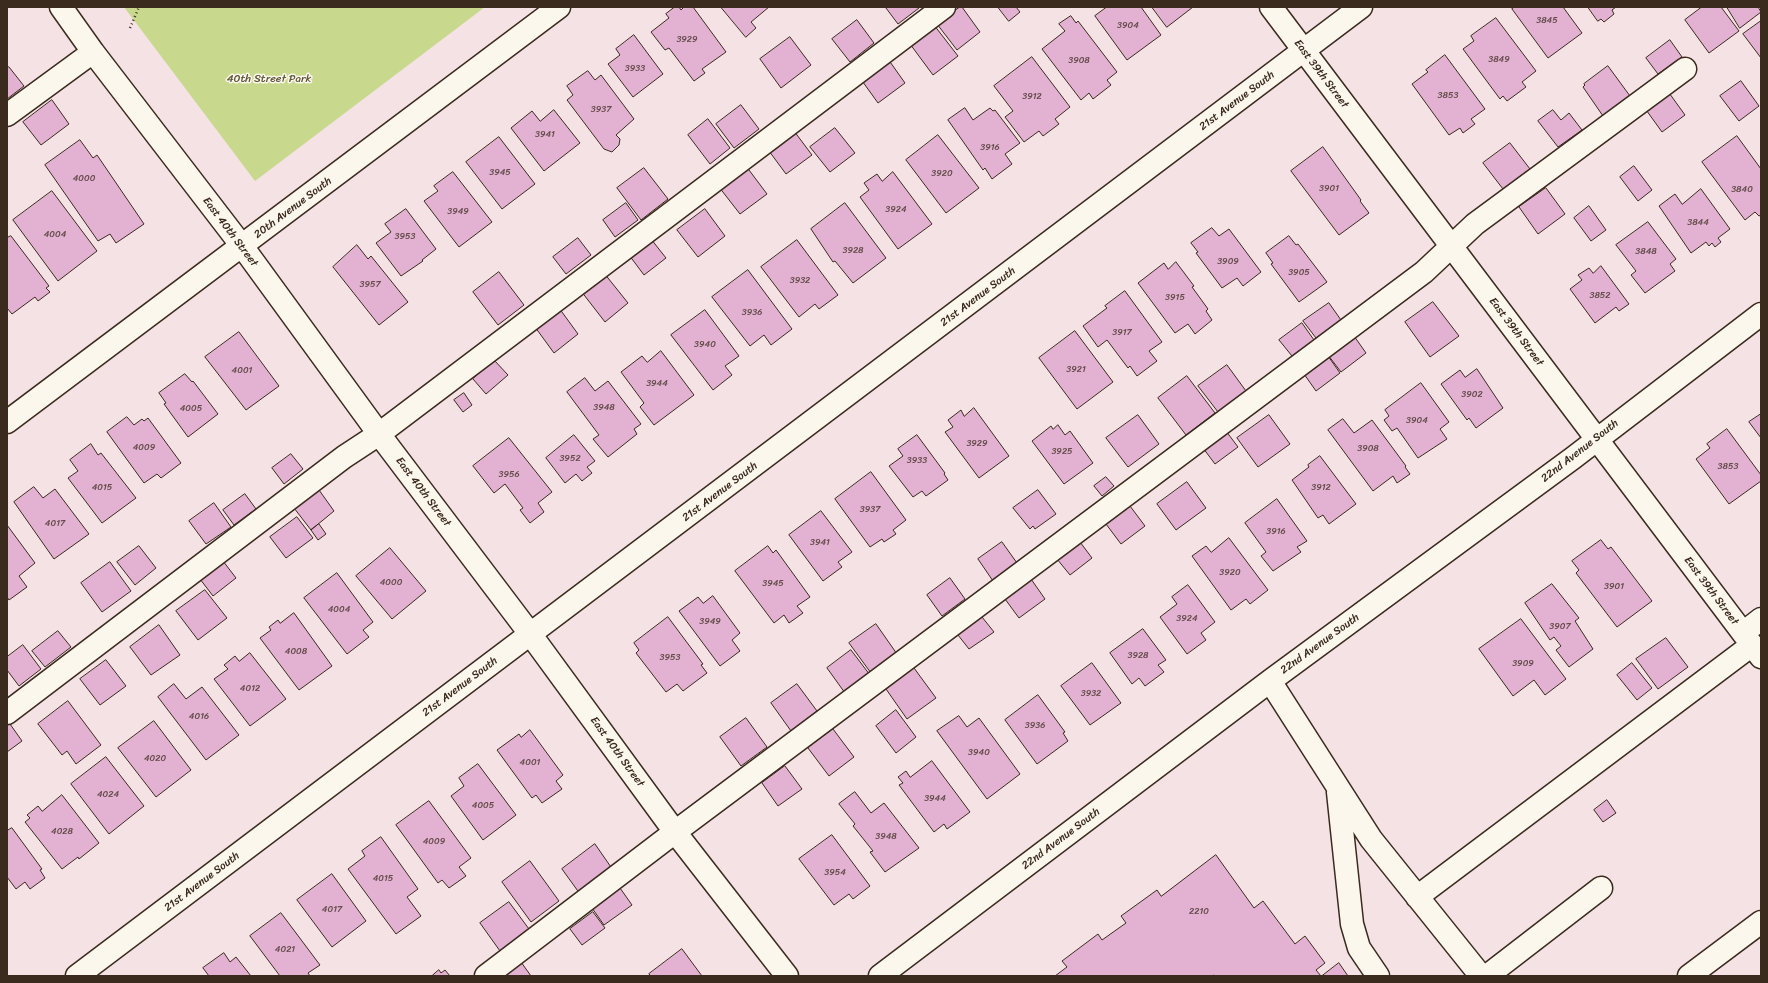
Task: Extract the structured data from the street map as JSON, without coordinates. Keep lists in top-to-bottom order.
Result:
{
  "streets": {
    "street": [
      "East 39th Street",
      "21st Avenue South",
      "20th Avenue South",
      "East 40th Street",
      "22nd Avenue South"
    ]
  },
  "crossings": [
    ["East 39th Street", "21st Avenue South"],
    ["East 39th Street", "22nd Avenue South"],
    ["21st Avenue South", "East 40th Street"],
    ["20th Avenue South", "East 40th Street"]
  ],
  "parks": ["40th Street Park"],
  "house_numbers": [
    "3845",
    "3904",
    "3929",
    "3849",
    "3908",
    "3933",
    "3853",
    "3912",
    "3937",
    "3941",
    "3916",
    "3945",
    "3920",
    "4000",
    "3901",
    "3840",
    "3924",
    "3949",
    "3844",
    "4004",
    "3953",
    "3928",
    "3848",
    "3909",
    "3905",
    "3932",
    "3957",
    "3852",
    "3915",
    "3936",
    "3917",
    "3940",
    "3921",
    "4001",
    "3944",
    "3902",
    "3948",
    "4005",
    "3904",
    "3929",
    "4009",
    "3908",
    "3925",
    "3952",
    "3933",
    "3853",
    "3956",
    "4015",
    "3912",
    "3937",
    "4017",
    "3916",
    "3941",
    "3920",
    "4000",
    "3945",
    "3901",
    "4004",
    "3924",
    "3949",
    "3907",
    "4008",
    "3928",
    "3953",
    "3909",
    "4012",
    "3932",
    "4016",
    "3936",
    "3940",
    "4020",
    "4001",
    "4024",
    "3944",
    "4005",
    "4028",
    "3948",
    "4009",
    "3954",
    "4015",
    "4017",
    "2210",
    "4021"
  ]
}
